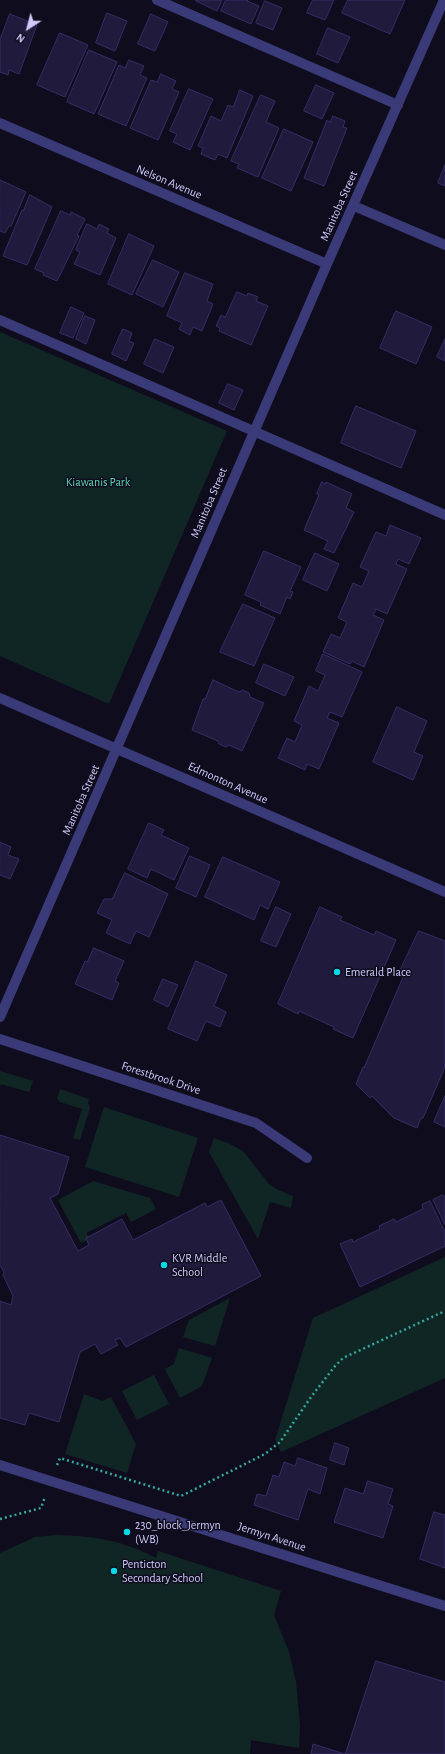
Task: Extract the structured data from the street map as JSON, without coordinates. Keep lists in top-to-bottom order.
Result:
{
  "streets": {
    "street": [
      "Nelson Avenue",
      "Manitoba Street",
      "Edmonton Avenue",
      "Forestbrook Drive",
      "Jermyn Avenue"
    ]
  },
  "crossings": [
    ["Nelson Avenue", "Manitoba Street"],
    ["Manitoba Street", "Edmonton Avenue"]
  ],
  "parks": ["Kiawanis Park"],
  "places": [
    "Emerald Place",
    "KVR Middle School",
    "230_block_Jermyn (WB)",
    "Penticton Secondary School"
  ],
  "north": "bottom left"
}
